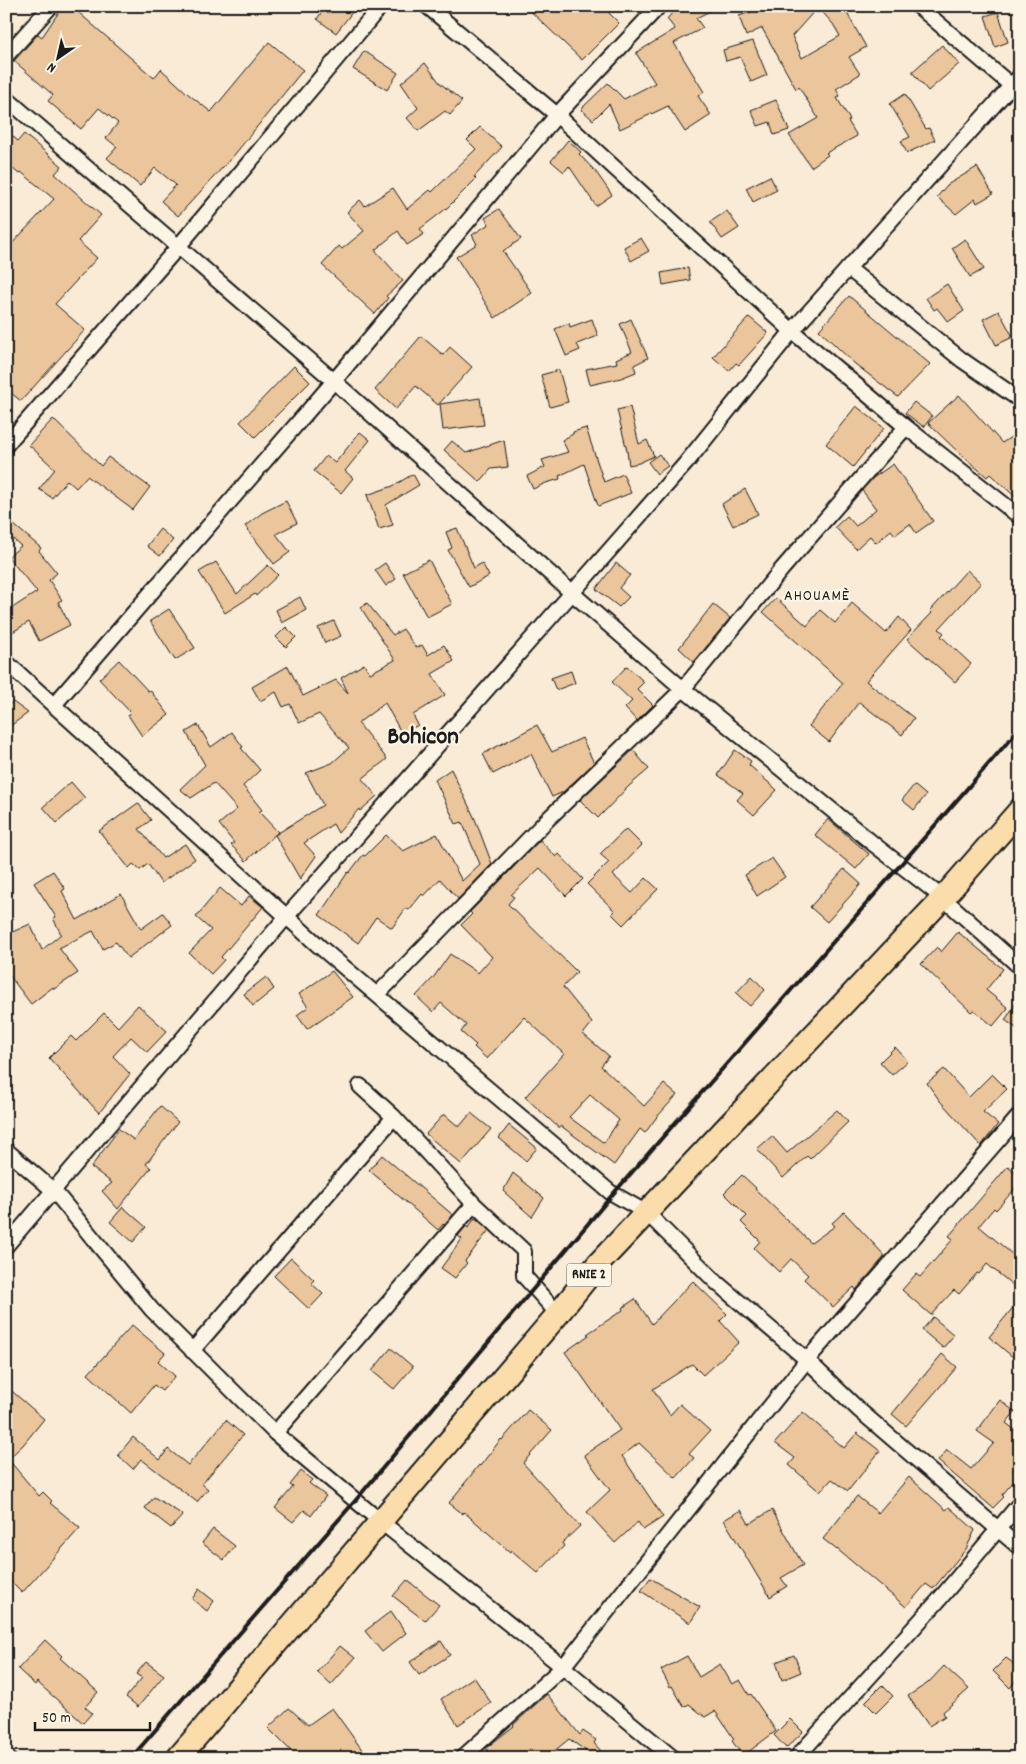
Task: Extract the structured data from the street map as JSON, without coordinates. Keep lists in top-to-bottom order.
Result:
{
  "streets": {
    "highway": ["RNIE 2"]
  },
  "districts": ["AHOUAMÈ", "Bohicon"],
  "scale_bar": "50 m",
  "north": "bottom left"
}
